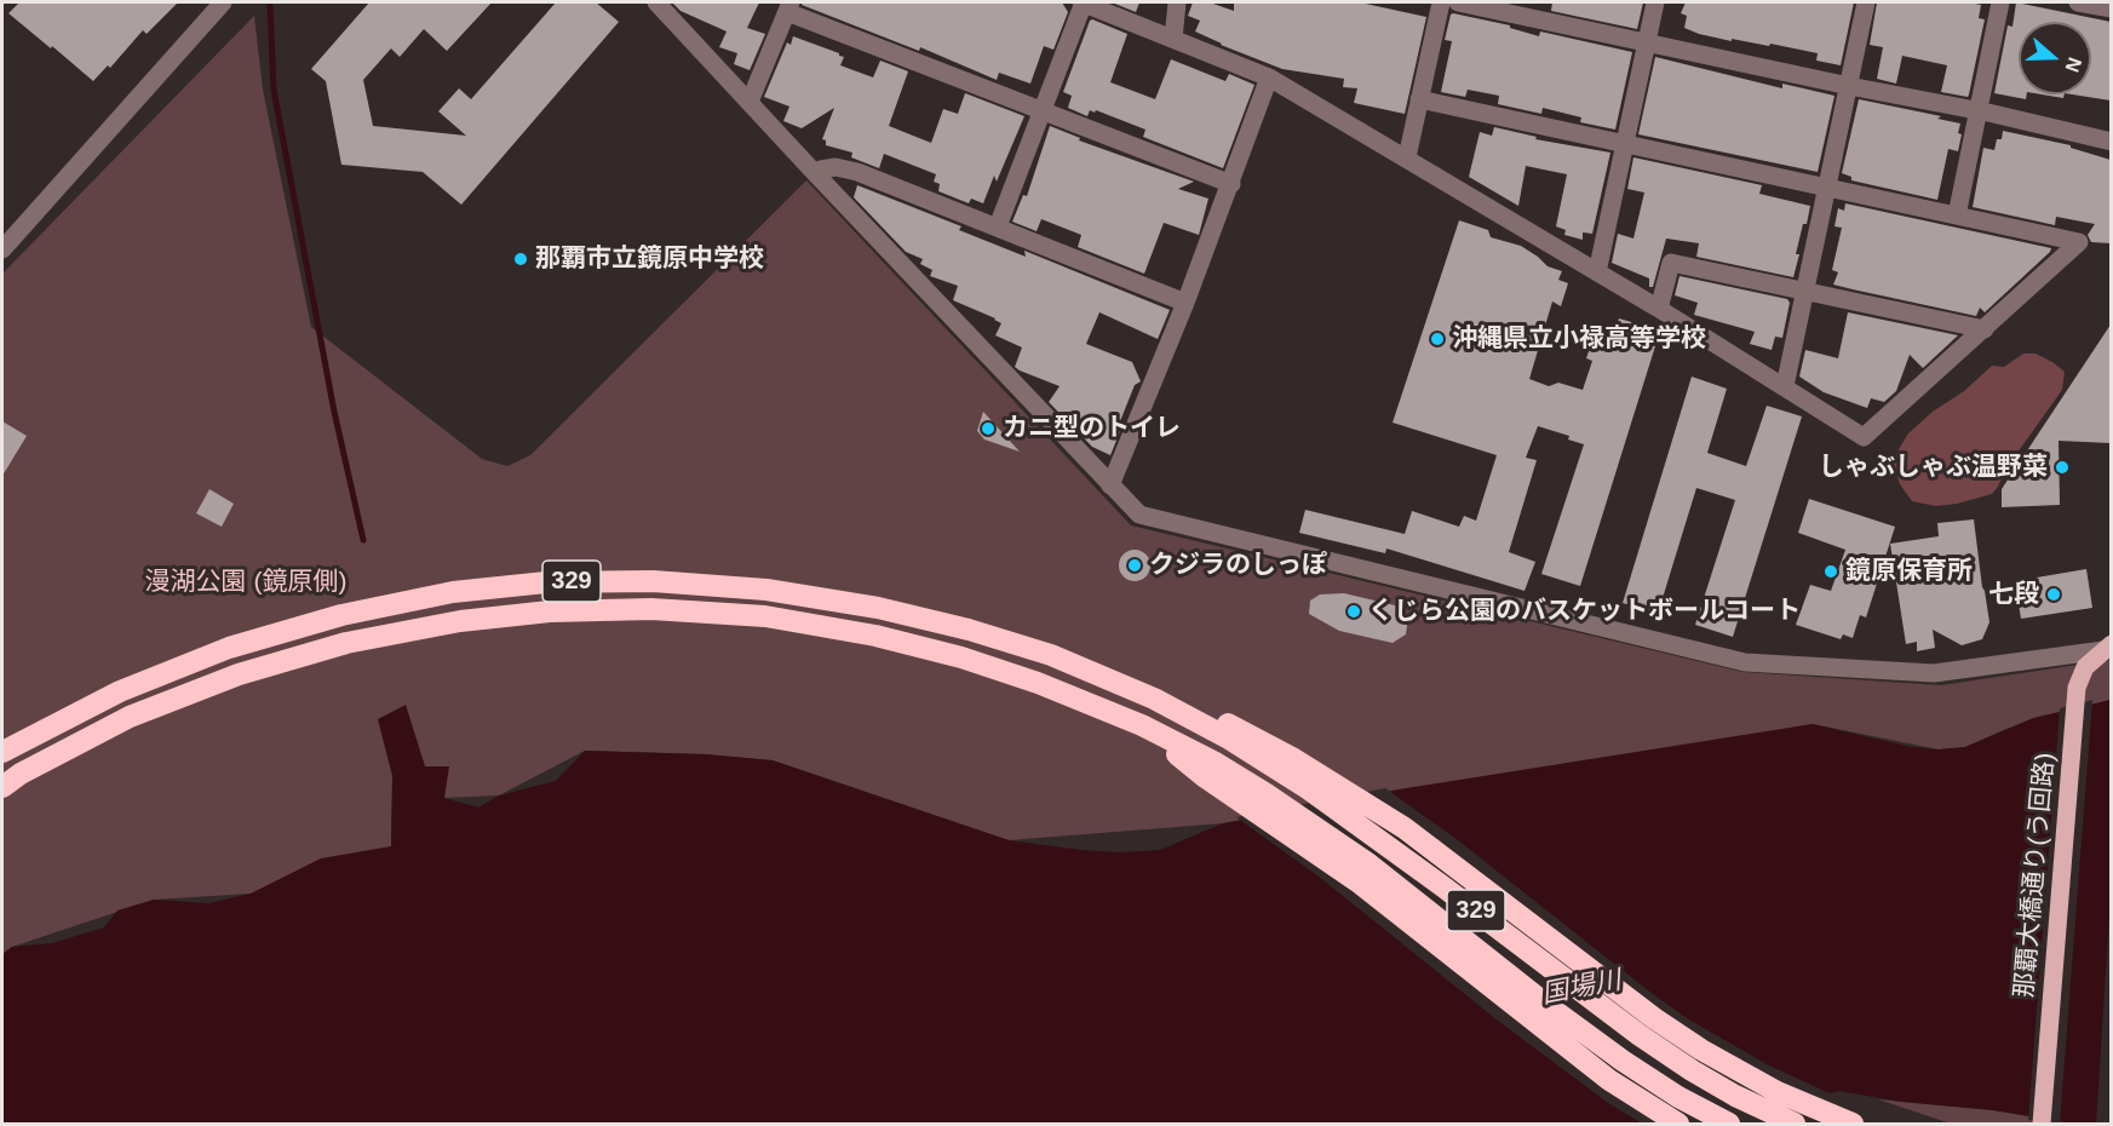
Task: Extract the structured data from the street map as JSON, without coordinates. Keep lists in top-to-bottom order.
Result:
{
  "streets": {
    "highway": ["329"],
    "main road": ["那覇大橋通り(う回路)"]
  },
  "water": ["国場川"],
  "parks": ["漫湖公園 (鏡原側)"],
  "places": [
    "那覇市立鏡原中学校",
    "沖縄県立小禄高等学校",
    "カニ型のトイレ",
    "しゃぶしゃぶ温野菜",
    "クジラのしっぽ",
    "鏡原保育所",
    "七段",
    "くじら公園のバスケットボールコート"
  ],
  "north": "right"
}
